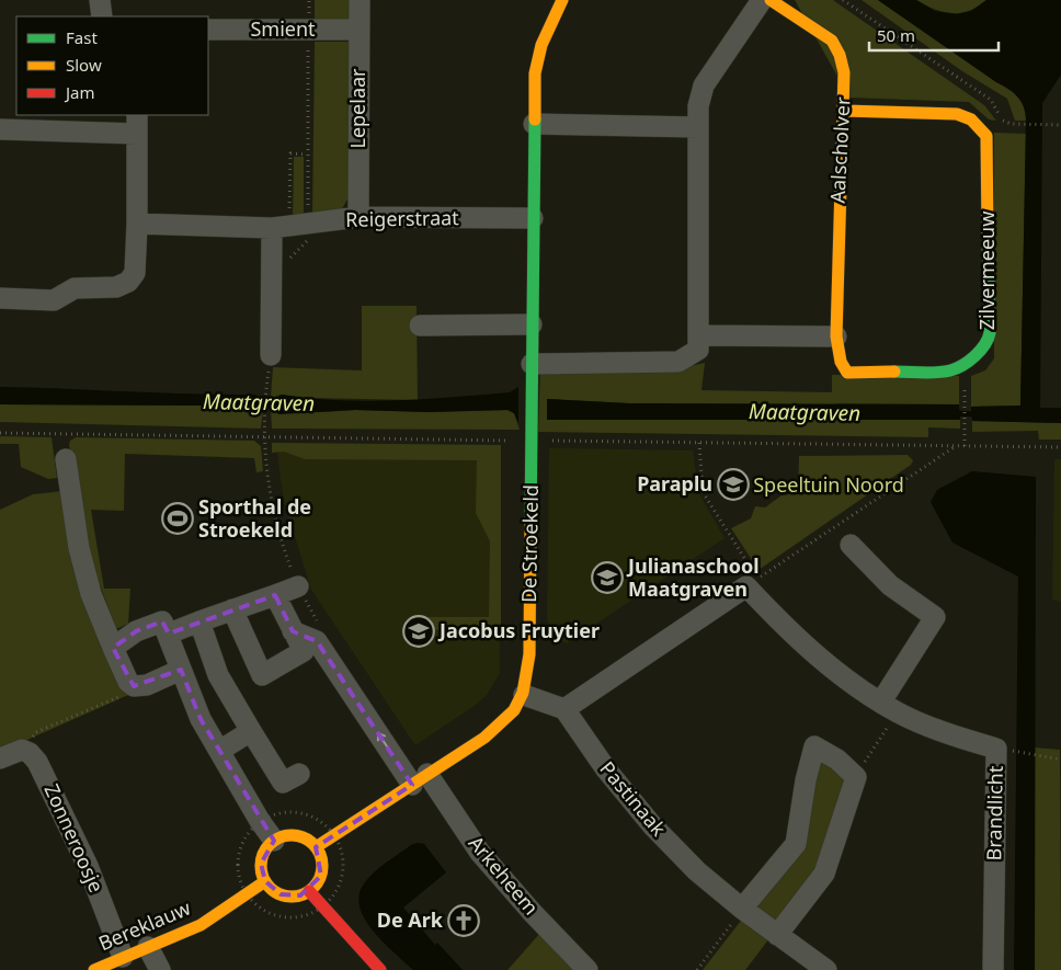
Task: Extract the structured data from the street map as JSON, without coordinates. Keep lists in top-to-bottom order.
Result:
{
  "streets": {
    "street": [
      "Smient",
      "Lepelaar",
      "Aalscholver",
      "Reigerstraat",
      "Zilvermeeuw",
      "De Stroekeld",
      "Pastinaak",
      "Brandlicht",
      "Zonneroosje",
      "Arkeheem",
      "Bereklauw"
    ]
  },
  "crossings": [
    ["Smient", "Lepelaar"],
    ["Lepelaar", "Reigerstraat"],
    ["Aalscholver", "Zilvermeeuw"],
    ["Reigerstraat", "De Stroekeld"],
    ["De Stroekeld", "Arkeheem"],
    ["De Stroekeld", "Bereklauw"],
    ["Pastinaak", "Brandlicht"],
    ["Zonneroosje", "Bereklauw"]
  ],
  "water": ["Maatgraven"],
  "parks": ["Speeltuin Noord"],
  "places": {
    "school or university": ["Paraplu", "Julianaschool Maatgraven", "Jacobus Fruytier"],
    "sports": ["Sporthal de Stroekeld"],
    "church": ["De Ark"]
  },
  "legend": ["Fast", "Slow", "Jam"],
  "scale_bar": "50 m"
}
